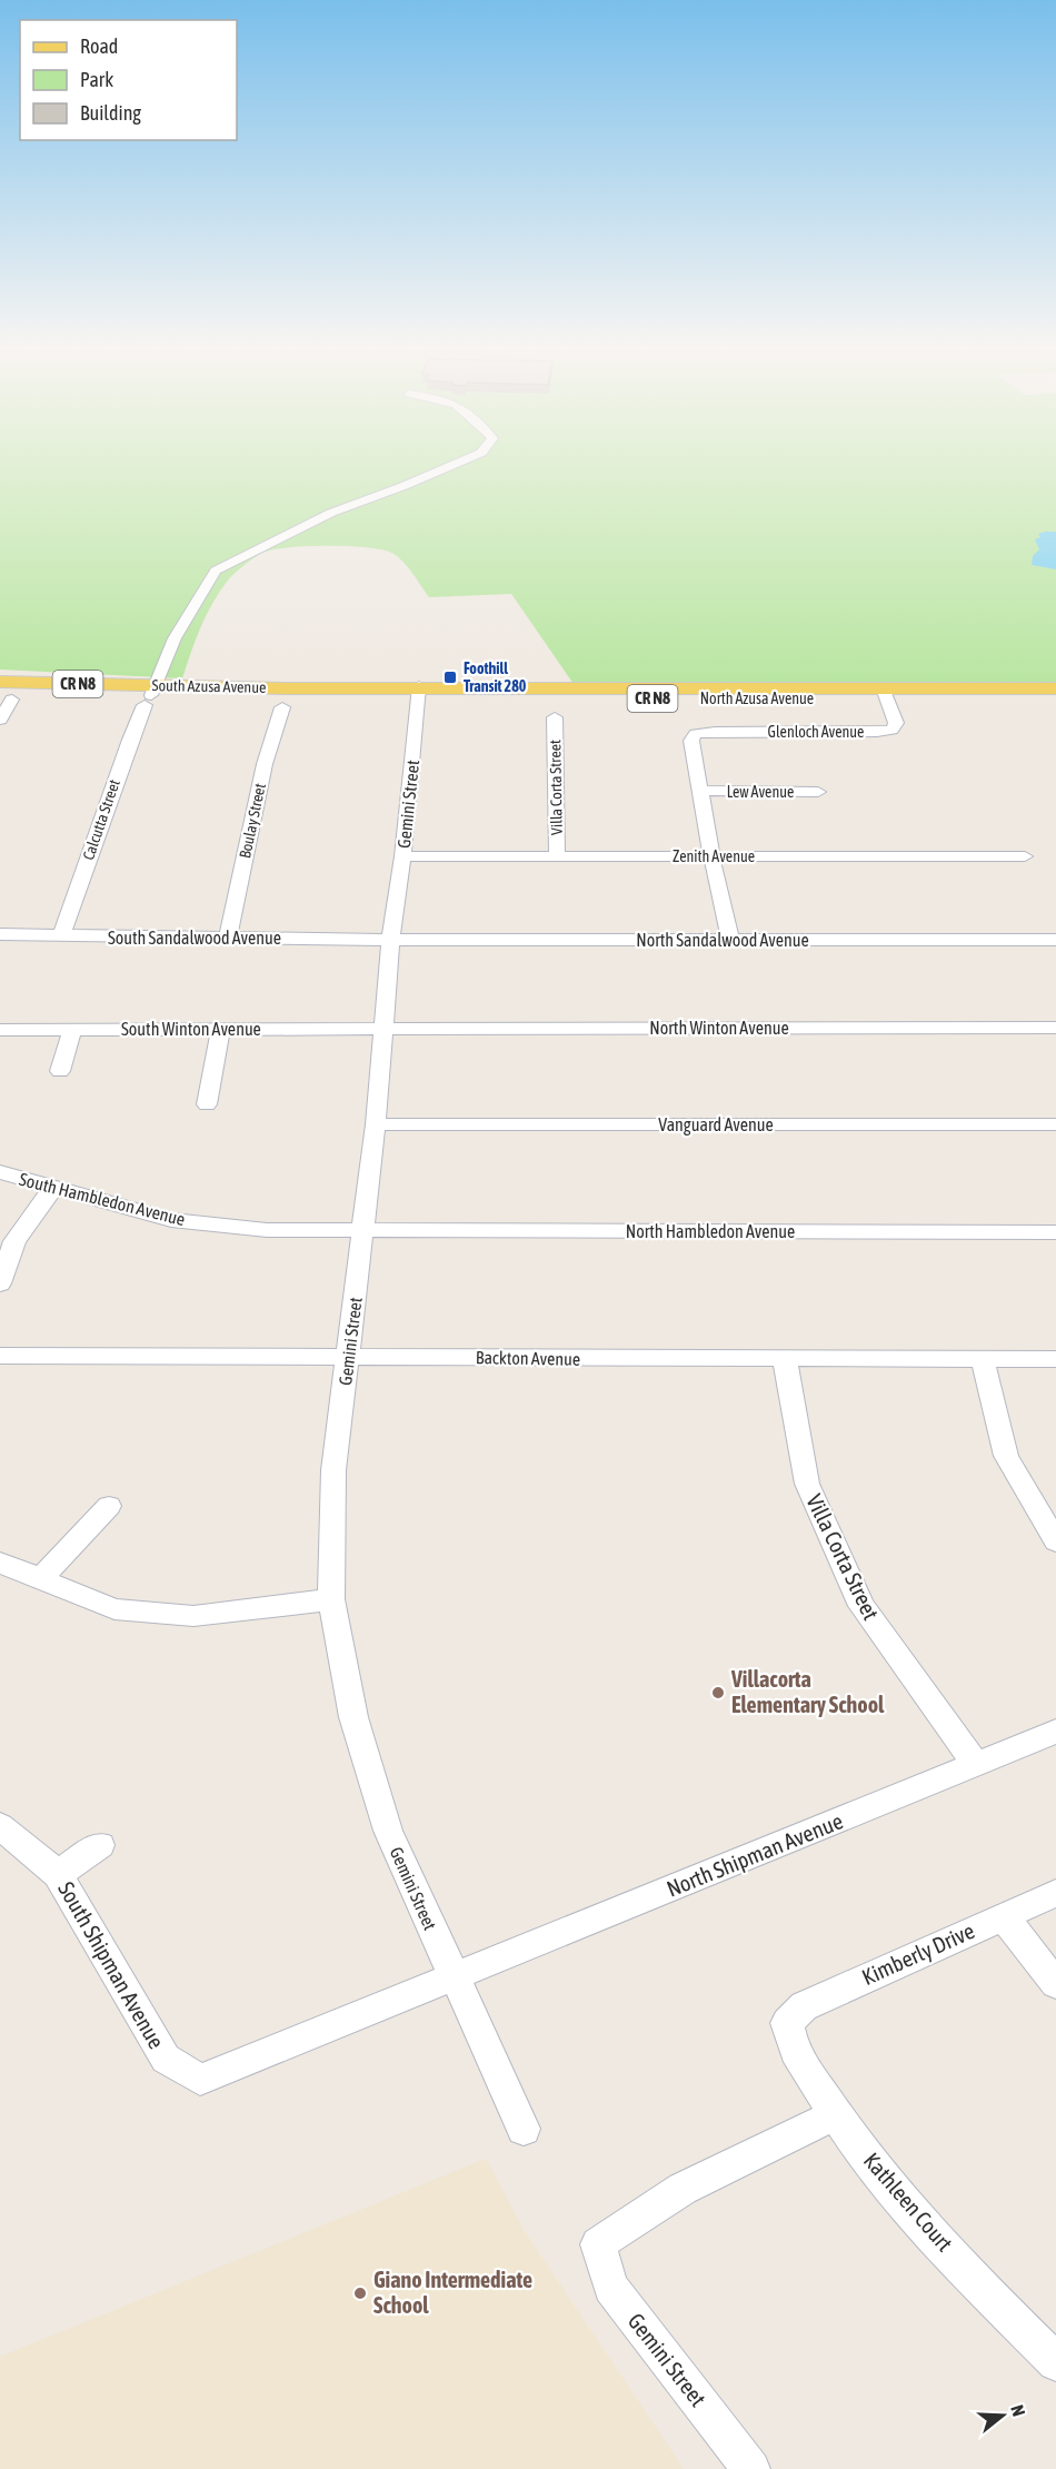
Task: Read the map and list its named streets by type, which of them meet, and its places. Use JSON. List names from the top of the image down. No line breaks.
{"streets":{"main road":["CR N8","South Azusa Avenue","North Azusa Avenue"],"street":["Glenloch Avenue","Villa Corta Street","Lew Avenue","Gemini Street","Calcutta Street","Boulay Street","Zenith Avenue","South Sandalwood Avenue","North Sandalwood Avenue","North Winton Avenue","South Winton Avenue","Vanguard Avenue","South Hambledon Avenue","North Hambledon Avenue","Backton Avenue","North Shipman Avenue","Kimberly Drive","South Shipman Avenue","Kathleen Court"]},"crossings":[["South Azusa Avenue","North Azusa Avenue"],["South Azusa Avenue","Gemini Street"],["South Azusa Avenue","Calcutta Street"],["North Azusa Avenue","Glenloch Avenue"],["North Azusa Avenue","Gemini Street"],["Glenloch Avenue","Lew Avenue"],["Villa Corta Street","Zenith Avenue"],["Villa Corta Street","Backton Avenue"],["Villa Corta Street","North Shipman Avenue"],["Gemini Street","Zenith Avenue"],["Gemini Street","South Sandalwood Avenue"],["Gemini Street","North Sandalwood Avenue"],["Gemini Street","North Winton Avenue"],["Gemini Street","South Winton Avenue"],["Gemini Street","Vanguard Avenue"],["Gemini Street","South Hambledon Avenue"],["Gemini Street","North Hambledon Avenue"],["Gemini Street","Backton Avenue"],["Gemini Street","North Shipman Avenue"],["Gemini Street","South Shipman Avenue"],["Gemini Street","Kathleen Court"],["Calcutta Street","South Sandalwood Avenue"],["Boulay Street","South Sandalwood Avenue"],["South Sandalwood Avenue","North Sandalwood Avenue"],["North Winton Avenue","South Winton Avenue"],["South Hambledon Avenue","North Hambledon Avenue"],["North Shipman Avenue","South Shipman Avenue"],["Kimberly Drive","Kathleen Court"]],"places":{"transit":["Foothill Transit 280"],"other":["Villacorta Elementary School","Giano Intermediate School"]},"legend":["Road","Park","Building"],"north":"right"}
